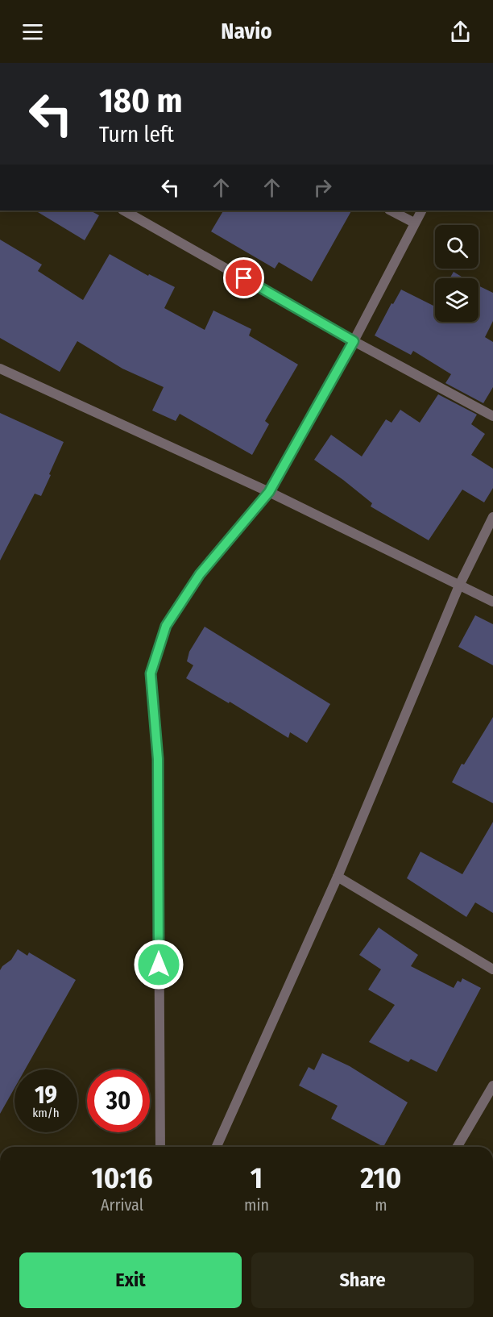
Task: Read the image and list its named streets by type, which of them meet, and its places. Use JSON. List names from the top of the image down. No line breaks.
{"page":{"header":"Navio","turn":["180 m","Turn left"],"speed":"19 km/h","limit":"30","eta":["10:16","Arrival","1","min","210","m"],"buttons":["Exit","Share"]}}
